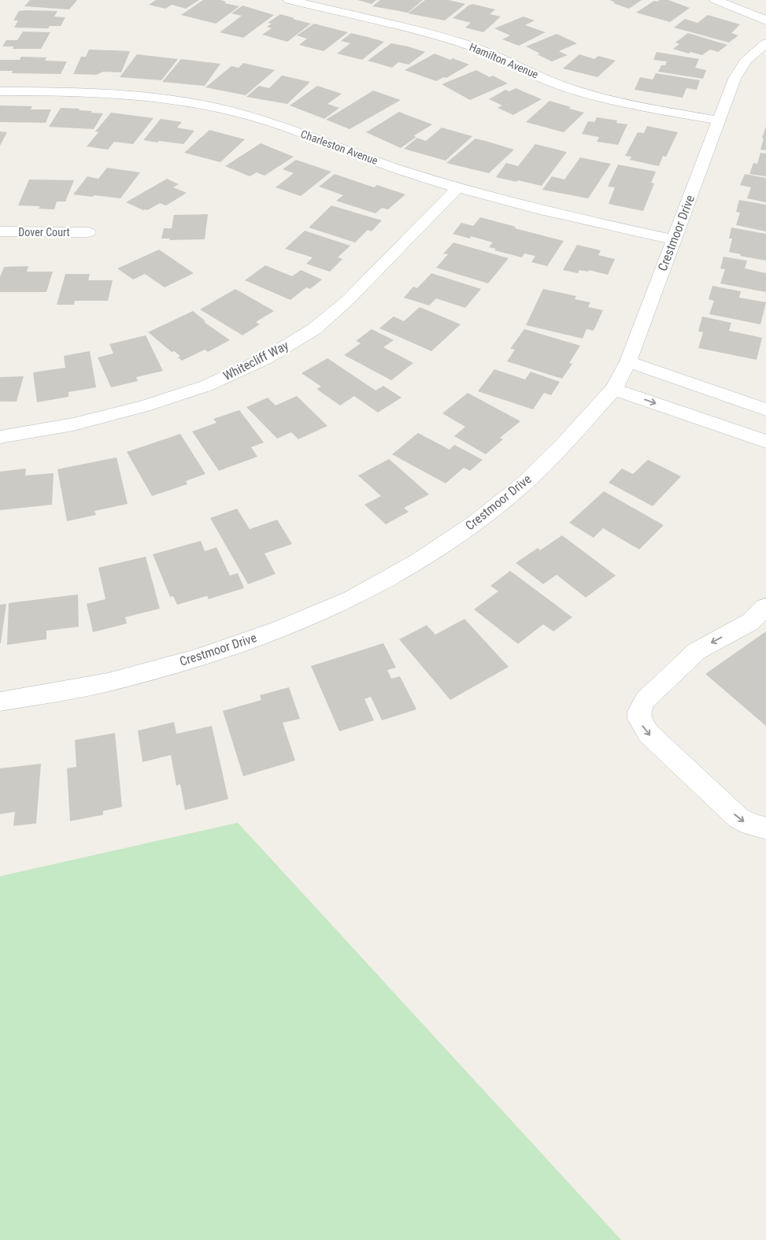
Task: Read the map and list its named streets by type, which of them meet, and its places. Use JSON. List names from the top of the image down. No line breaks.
{"streets":{"street":["Hamilton Avenue","Charleston Avenue","Dover Court","Crestmoor Drive","Whitecliff Way"]},"crossings":[["Hamilton Avenue","Crestmoor Drive"],["Charleston Avenue","Crestmoor Drive"],["Charleston Avenue","Whitecliff Way"]]}
